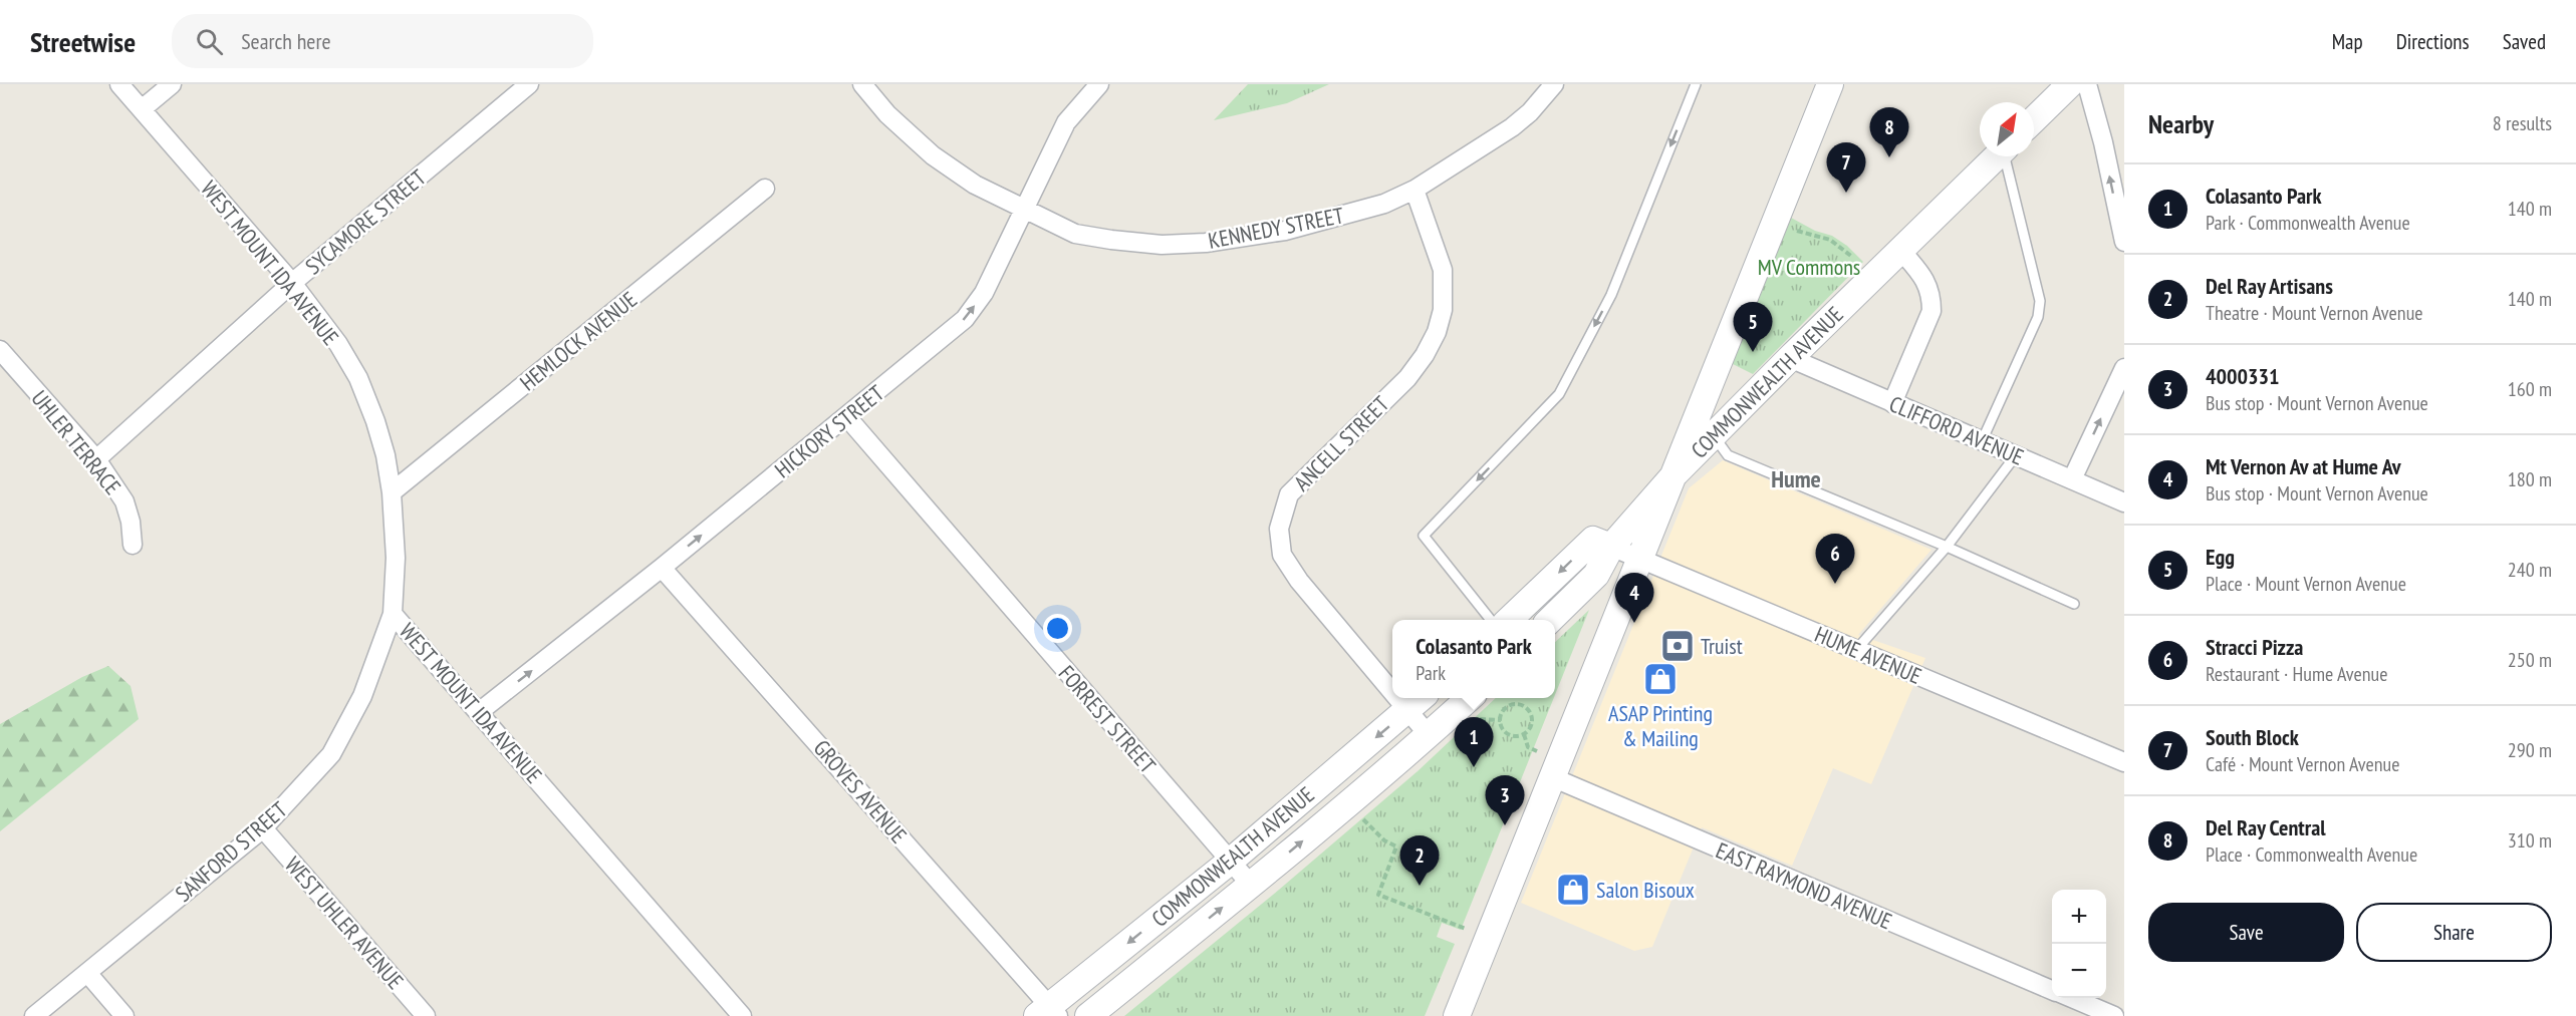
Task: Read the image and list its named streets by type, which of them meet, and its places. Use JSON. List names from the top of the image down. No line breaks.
{"streets":{"street":["SYCAMORE STREET","KENNEDY STREET","WEST MOUNT IDA AVENUE","HEMLOCK AVENUE","COMMONWEALTH AVENUE","CLIFFORD AVENUE","HICKORY STREET","UHLER TERRACE","ANCELL STREET","HUME AVENUE","FORREST STREET","GROVES AVENUE","SANFORD STREET","EAST RAYMOND AVENUE","WEST UHLER AVENUE"]},"crossings":[["SYCAMORE STREET","WEST MOUNT IDA AVENUE"],["SYCAMORE STREET","UHLER TERRACE"],["KENNEDY STREET","HICKORY STREET"],["KENNEDY STREET","ANCELL STREET"],["WEST MOUNT IDA AVENUE","HEMLOCK AVENUE"],["WEST MOUNT IDA AVENUE","HICKORY STREET"],["WEST MOUNT IDA AVENUE","SANFORD STREET"],["COMMONWEALTH AVENUE","CLIFFORD AVENUE"],["COMMONWEALTH AVENUE","ANCELL STREET"],["COMMONWEALTH AVENUE","HUME AVENUE"],["COMMONWEALTH AVENUE","FORREST STREET"],["COMMONWEALTH AVENUE","GROVES AVENUE"],["HICKORY STREET","FORREST STREET"],["HICKORY STREET","GROVES AVENUE"],["SANFORD STREET","WEST UHLER AVENUE"]],"one_way":["HICKORY STREET"],"districts":["Hume"],"parks":["MV Commons"],"places":{"bank":["Truist"],"shop":["ASAP Printing & Mailing","Salon Bisoux"]},"north":"top right","page":{"header":"Streetwise","search":"Search here","nav":["Map","Directions","Saved"],"heading":["Nearby","8 results"],"pins":["8","7","5","6","4","1","3","2"],"list":[{"mark":"1","name":"Colasanto Park","note":"Park · Commonwealth Avenue","value":"140 m"},{"mark":"2","name":"Del Ray Artisans","note":"Theatre · Mount Vernon Avenue","value":"140 m"},{"mark":"3","name":"4000331","note":"Bus stop · Mount Vernon Avenue","value":"160 m"},{"mark":"4","name":"Mt Vernon Av at Hume Av","note":"Bus stop · Mount Vernon Avenue","value":"180 m"},{"mark":"5","name":"Egg","note":"Place · Mount Vernon Avenue","value":"240 m"},{"mark":"6","name":"Stracci Pizza","note":"Restaurant · Hume Avenue","value":"250 m"},{"mark":"7","name":"South Block","note":"Café · Mount Vernon Avenue","value":"290 m"},{"mark":"8","name":"Del Ray Central","note":"Place · Commonwealth Avenue","value":"310 m"}],"popup":["Colasanto Park","Park"],"buttons":["Save","Share"],"map_buttons":["+","−"]}}
